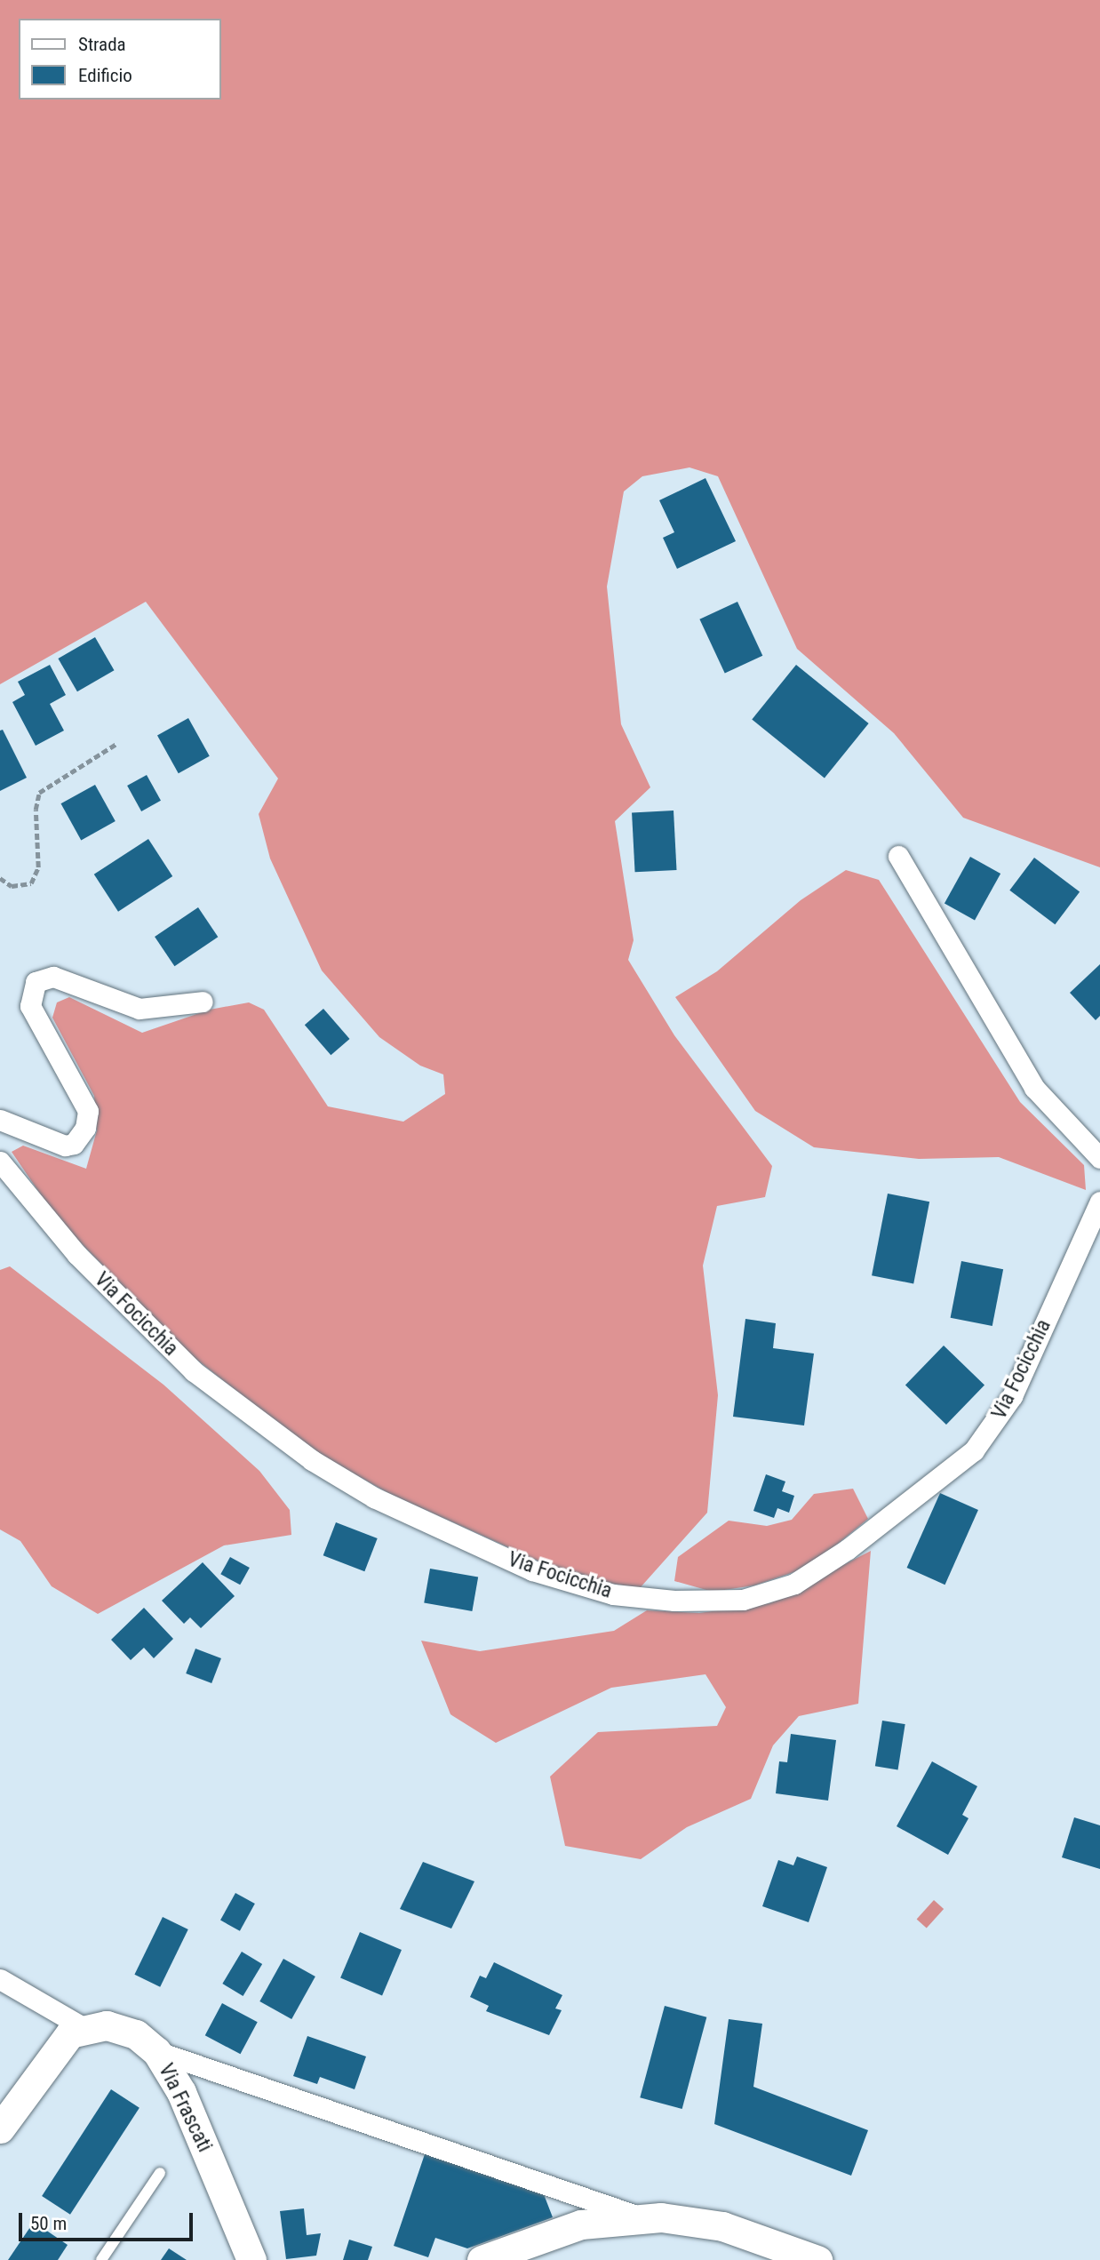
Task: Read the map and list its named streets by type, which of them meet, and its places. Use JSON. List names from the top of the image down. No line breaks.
{"streets":{"main road":["Via Frascati"],"street":["Via Focicchia"]},"legend":["Strada","Edificio"],"scale_bar":"50 m"}
